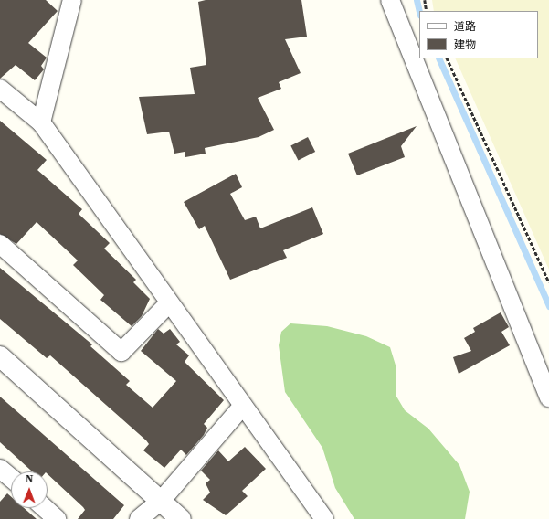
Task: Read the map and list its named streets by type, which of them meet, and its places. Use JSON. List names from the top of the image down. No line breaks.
{"legend":["道路","建物"],"north":"top"}
